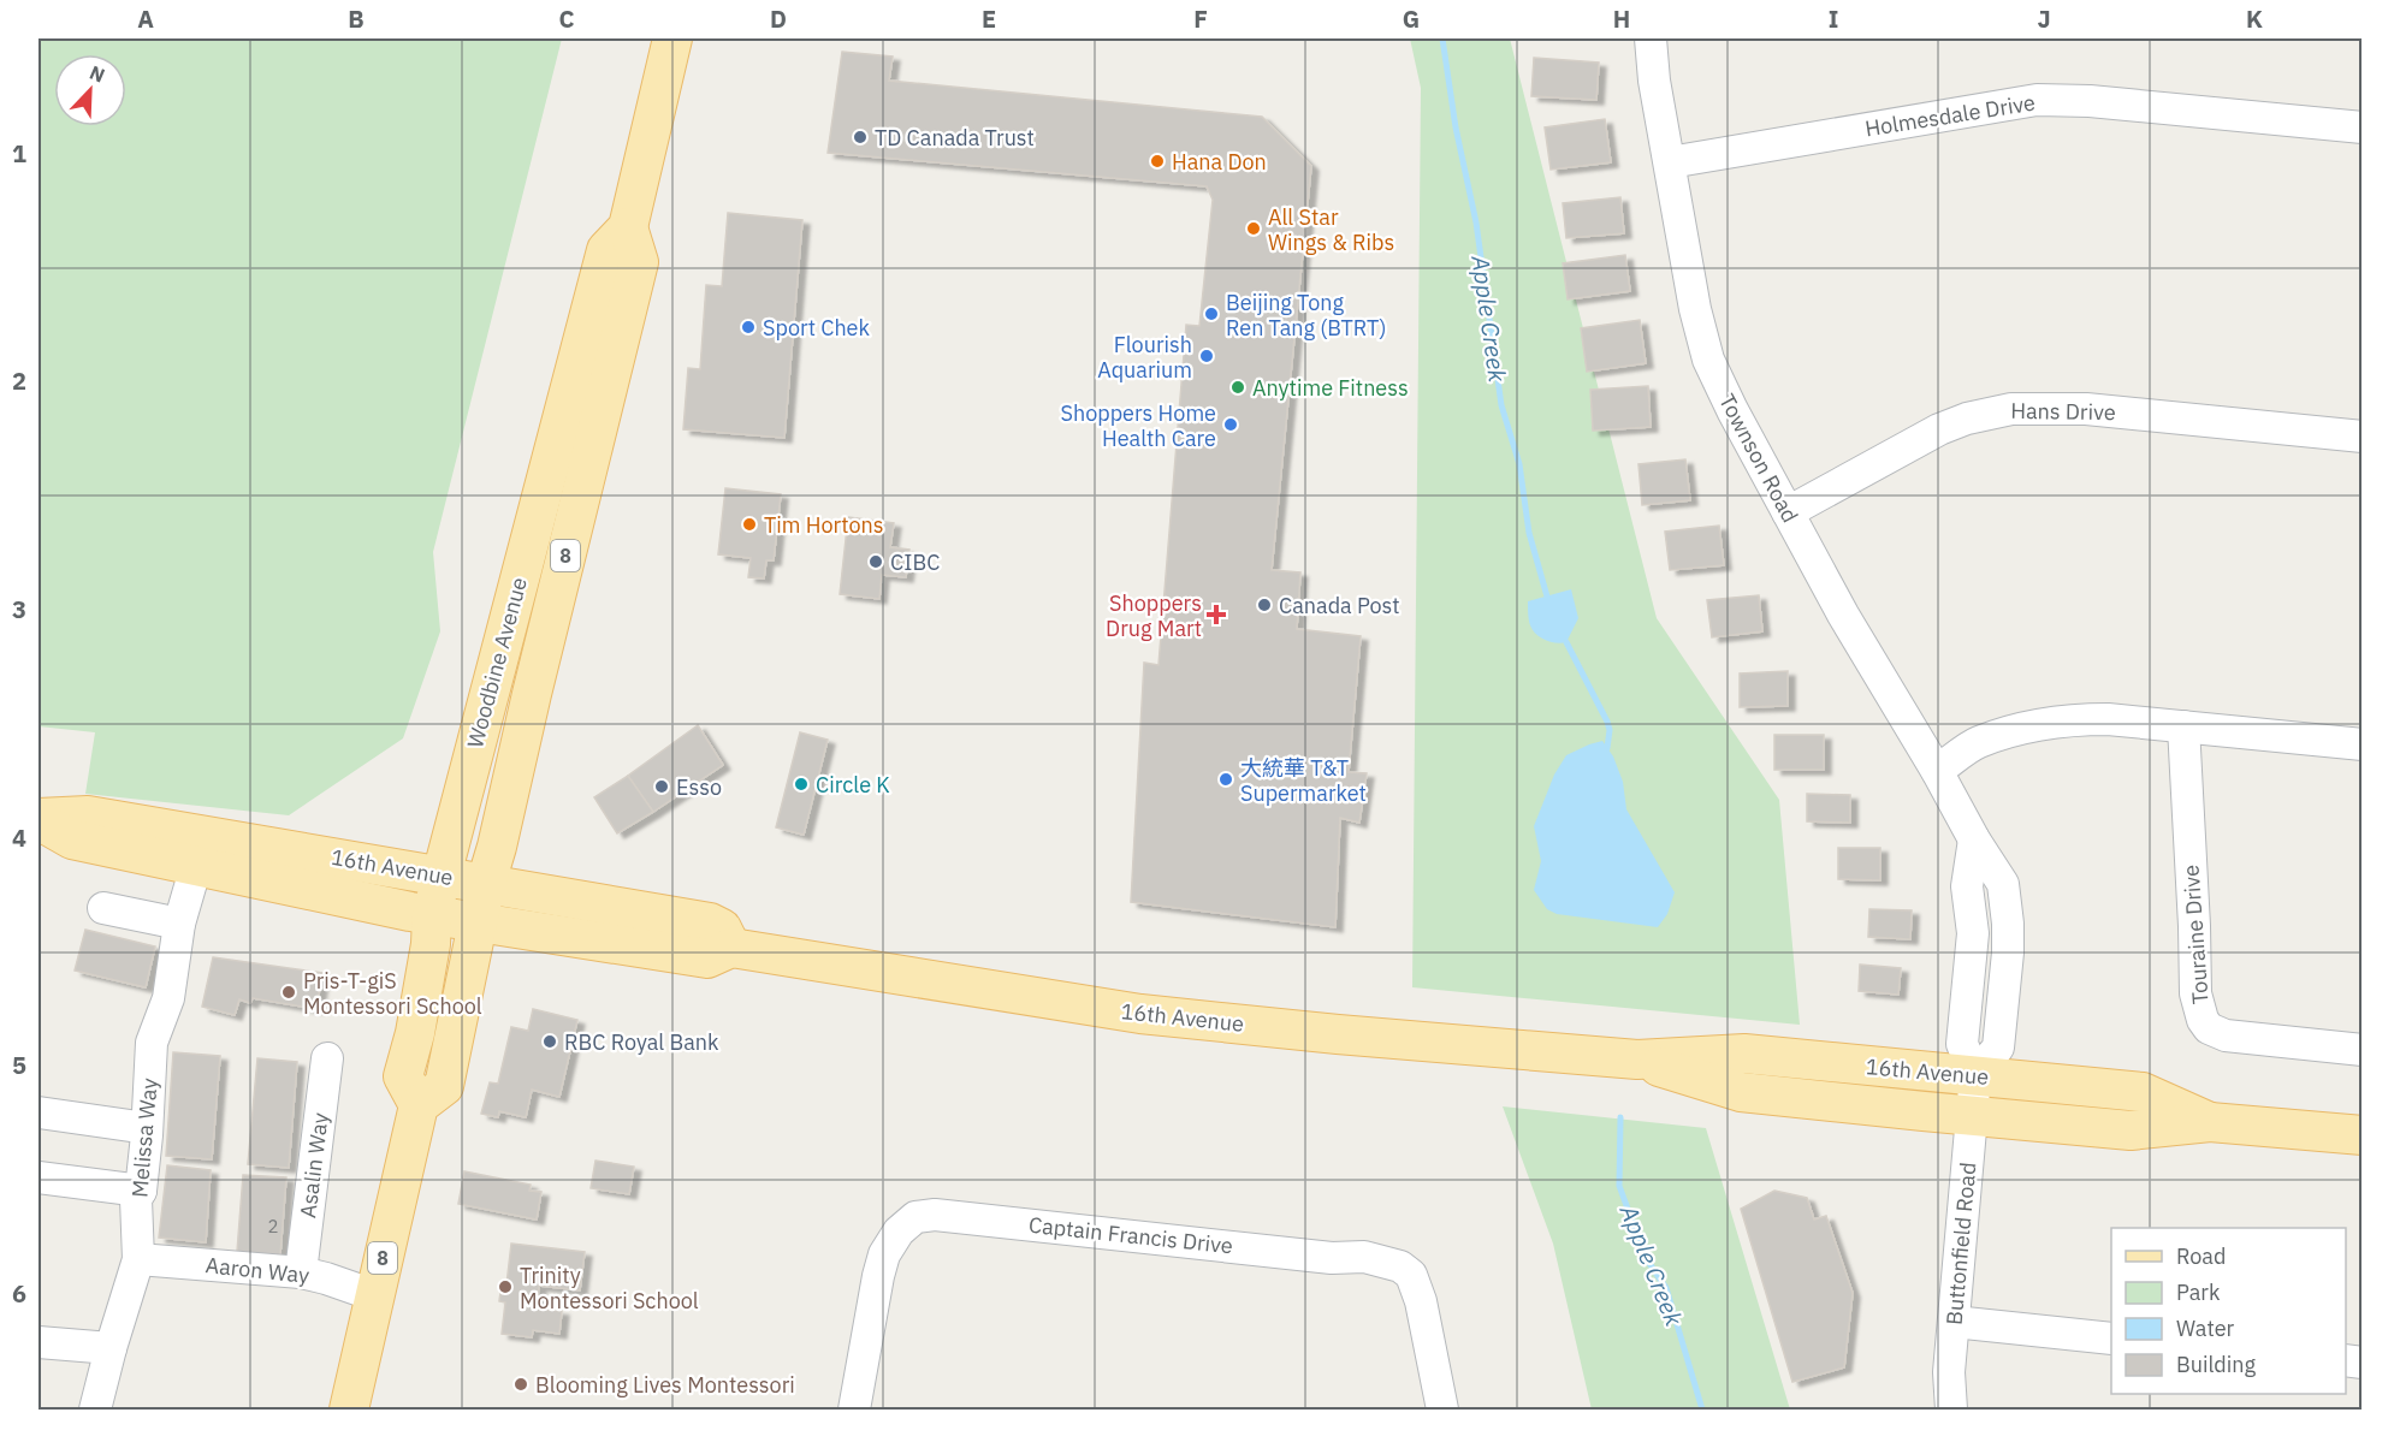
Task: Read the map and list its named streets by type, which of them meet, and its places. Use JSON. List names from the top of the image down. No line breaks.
{"streets":{"main road":["8","Woodbine Avenue","16th Avenue"],"street":["Holmesdale Drive","Hans Drive","Townson Road","Touraine Drive","Melissa Way","Asalin Way","Captain Francis Drive","Buttonfield Road","Aaron Way"]},"crossings":[["Holmesdale Drive","Townson Road"],["Hans Drive","Townson Road"],["Townson Road","16th Avenue"],["Townson Road","Buttonfield Road"],["8","Woodbine Avenue"],["8","Aaron Way"],["Woodbine Avenue","16th Avenue"],["16th Avenue","Melissa Way"],["16th Avenue","Buttonfield Road"],["Melissa Way","Aaron Way"],["Asalin Way","Aaron Way"]],"water":["Apple Creek"],"places":{"other":["TD Canada Trust","Hana Don","All Star Wings & Ribs","Beijing Tong Ren Tang (BTRT)","Sport Chek","Flourish Aquarium","Anytime Fitness","Shoppers Home Health Care","Tim Hortons","CIBC","Canada Post","大統華 T&T Supermarket","Circle K","Esso","Pris-T-giS Montessori School","RBC Royal Bank","Trinity Montessori School","Blooming Lives Montessori"],"health":["Shoppers Drug Mart"]},"house_numbers":["2"],"legend":["Road","Park","Water","Building"],"north":"top right","grid":{"columns":["A","B","C","D","E","F","G","H","I","J","K"],"rows":["1","2","3","4","5","6"]}}
